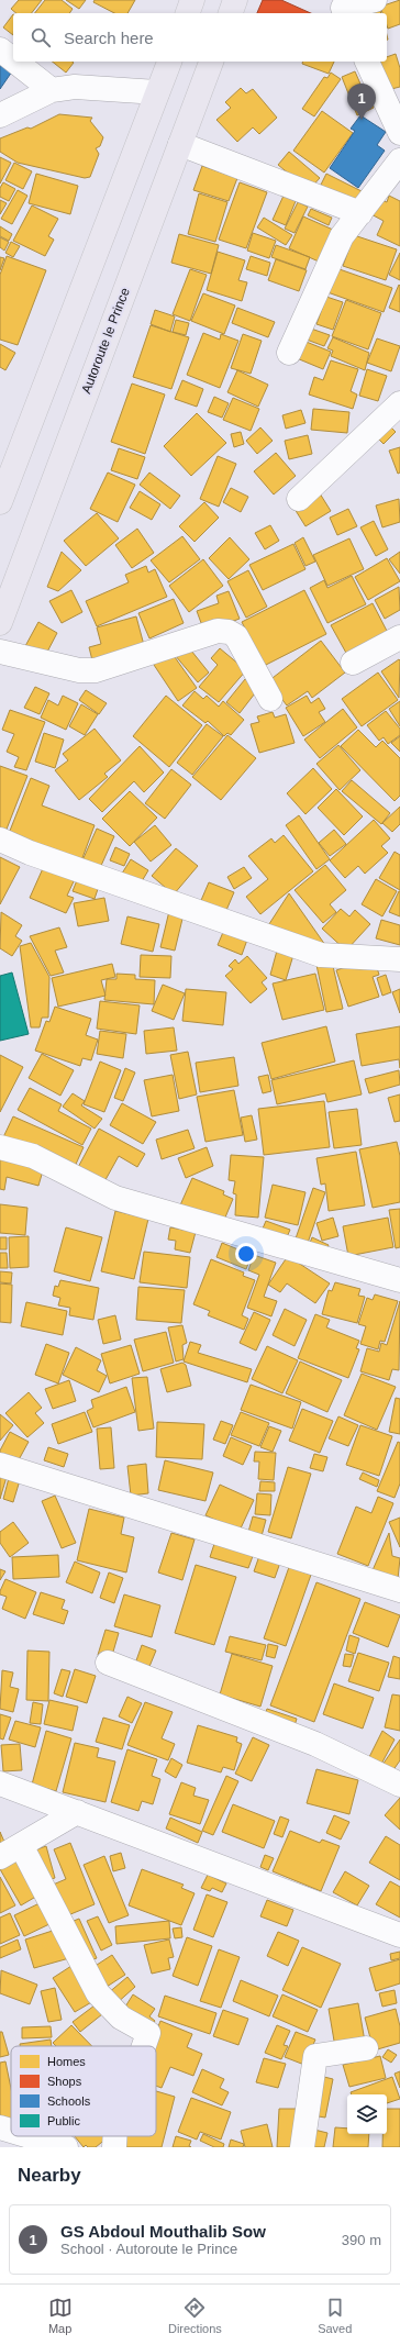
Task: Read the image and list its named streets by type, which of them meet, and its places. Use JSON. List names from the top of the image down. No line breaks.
{"streets":{"main road":["Autoroute le Prince"]},"legend":["Homes","Shops","Schools","Public"],"page":{"search":"Search here","pins":"1","heading":"Nearby","list":[{"mark":"1","name":"GS Abdoul Mouthalib Sow","note":"School · Autoroute le Prince","value":"390 m"}],"nav":["Map","Directions","Saved"]}}
